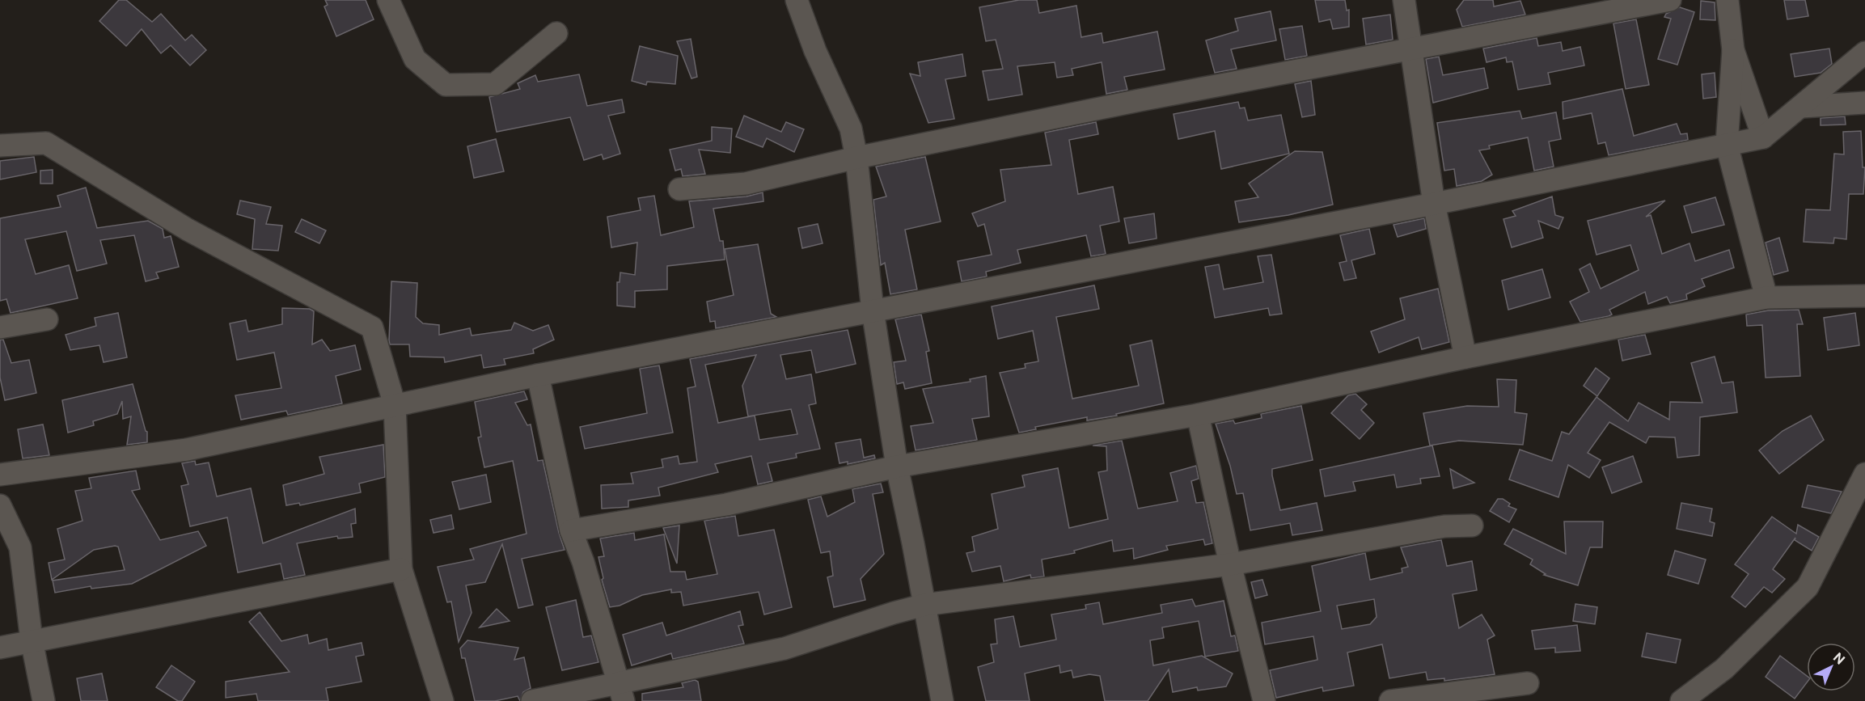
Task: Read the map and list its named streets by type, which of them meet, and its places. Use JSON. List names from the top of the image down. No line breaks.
{"north":"top right"}
